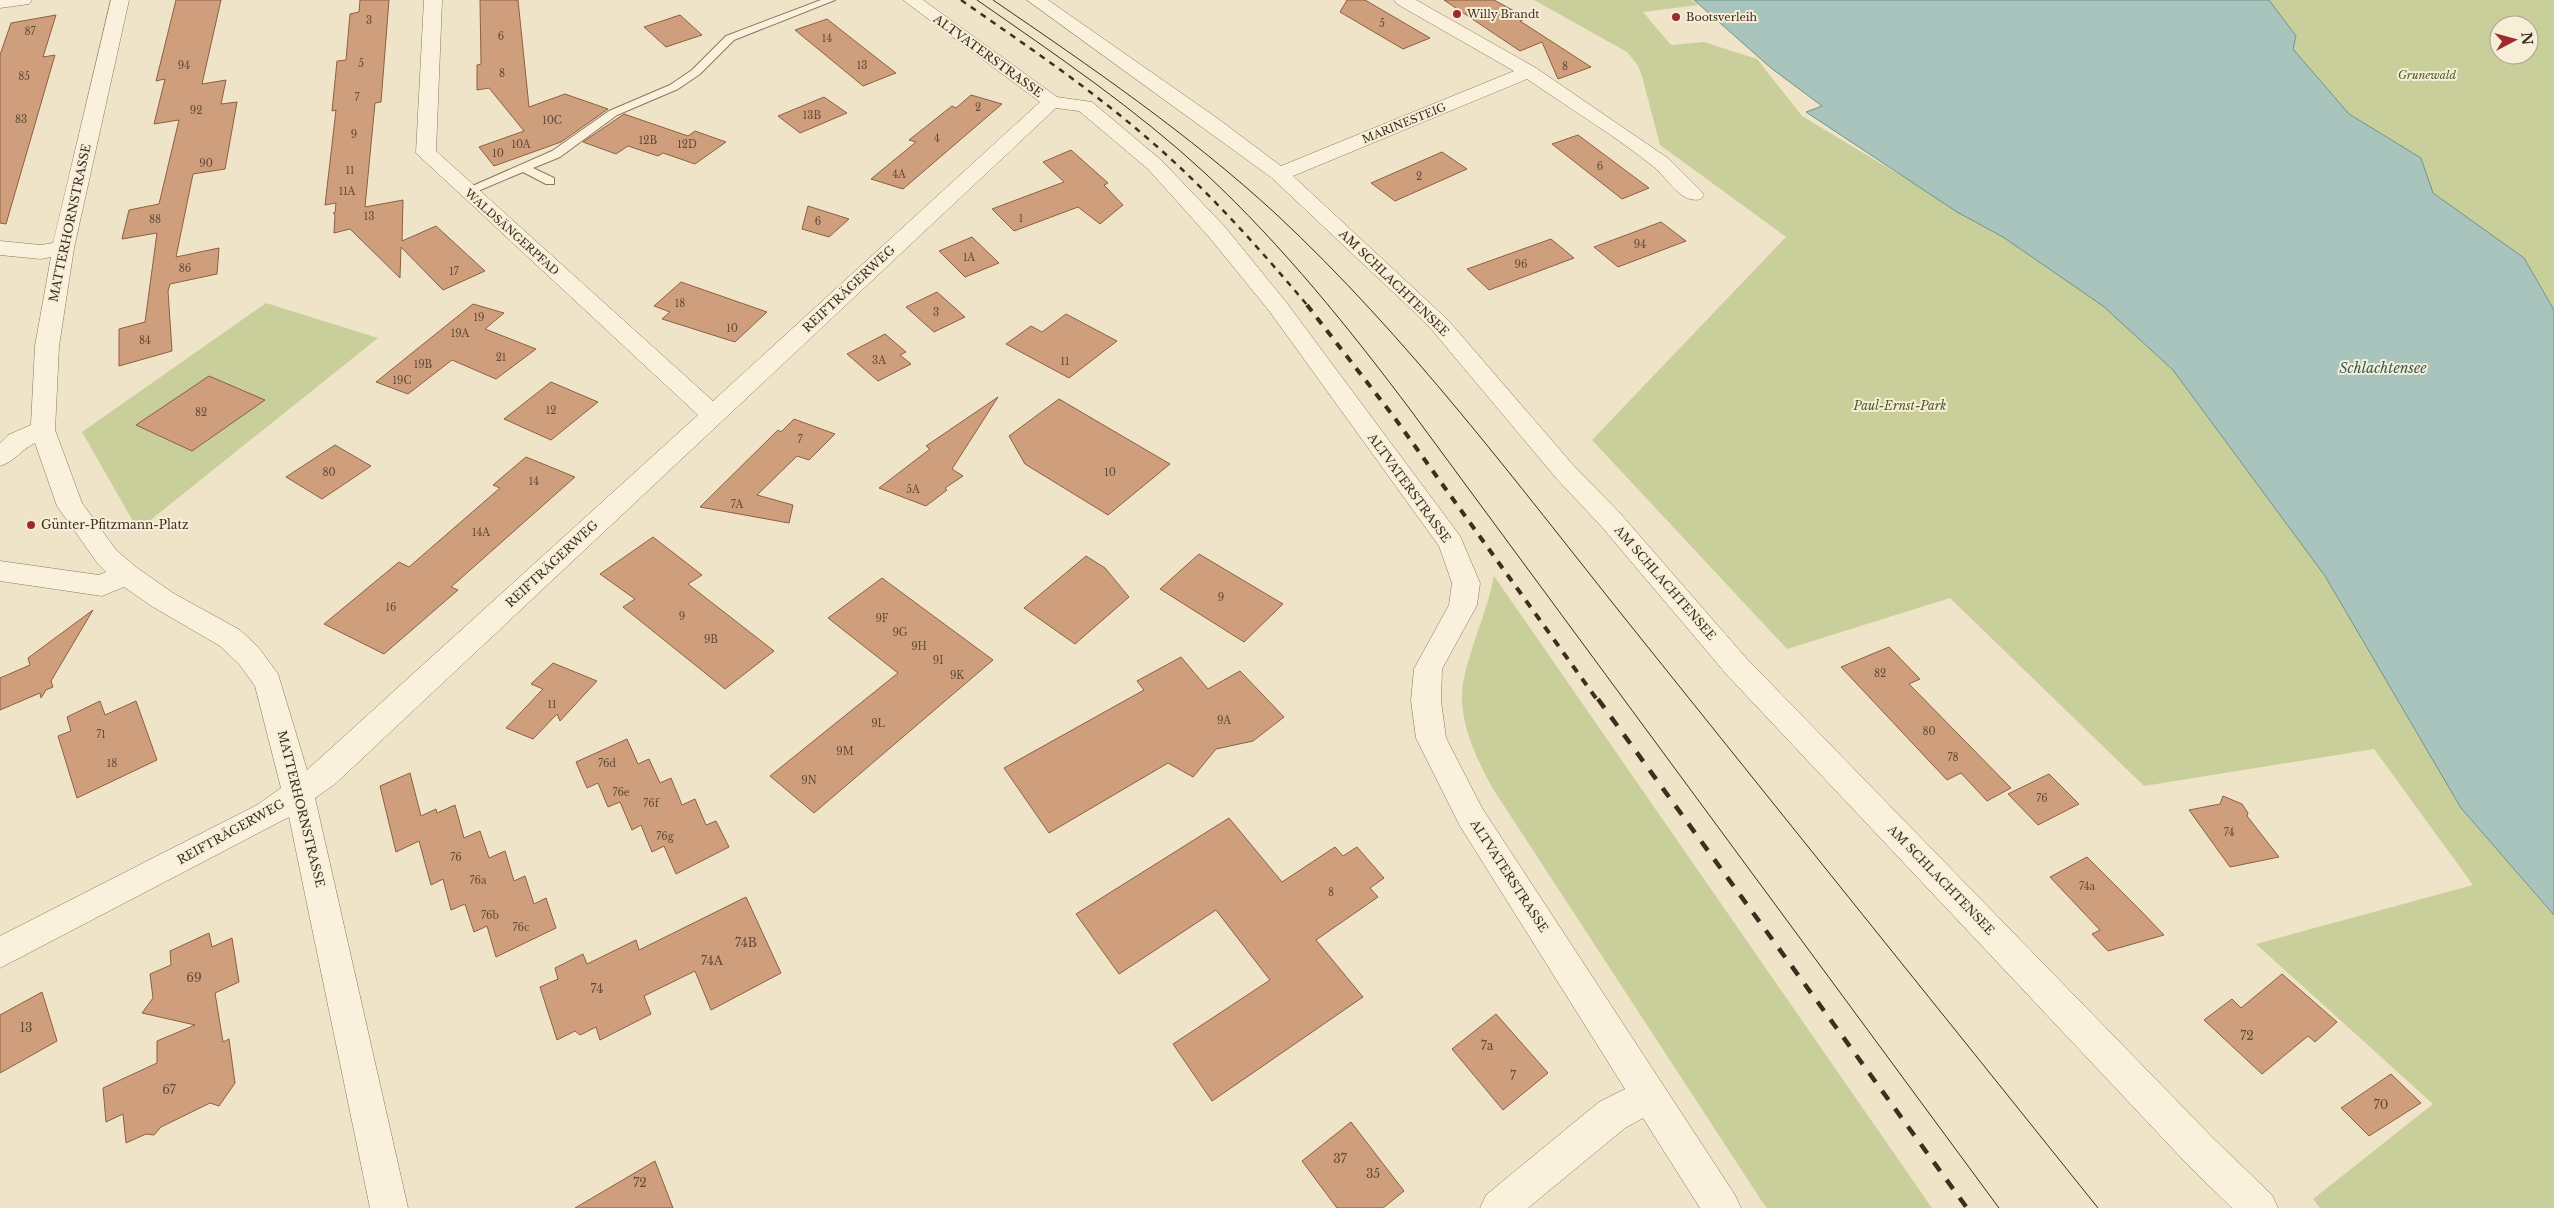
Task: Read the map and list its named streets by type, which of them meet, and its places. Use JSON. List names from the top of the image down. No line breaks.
{"streets":{"street":["ALTVATERSTRASSE","MARINESTEIG","MATTERHORNSTRASSE","WALDSÄNGERPFAD","AM SCHLACHTENSEE","REIFTRÄGERWEG"]},"crossings":[["ALTVATERSTRASSE","REIFTRÄGERWEG"],["MARINESTEIG","AM SCHLACHTENSEE"],["MATTERHORNSTRASSE","REIFTRÄGERWEG"],["WALDSÄNGERPFAD","REIFTRÄGERWEG"]],"water":["Schlachtensee"],"parks":["Grunewald","Paul-Ernst-Park"],"places":["Willy Brandt","Bootsverleih","Günter-Pfitzmann-Platz"],"house_numbers":["3","5","87","6","14","5","94","13","8","8","85","7","2","92","13B","83","10C","9","4","12B","10A","12D","10","90","6","11","4A","2","11A","13","1","88","6","94","1A","96","86","17","18","3","19","10","19A","84","21","3A","11","19B","19C","12","82","7","80","10","14","5A","7A","14A","9","16","9","9F","9G","9B","9H","9I","82","9K","11","9A","9L","80","71","9M","78","18","76d","9N","76e","76","76f","74","76g","76","76a","74a","8","76b","76c","74B","74A","69","74","13","72","7a","7","67","70","37","35","72"],"north":"right"}
